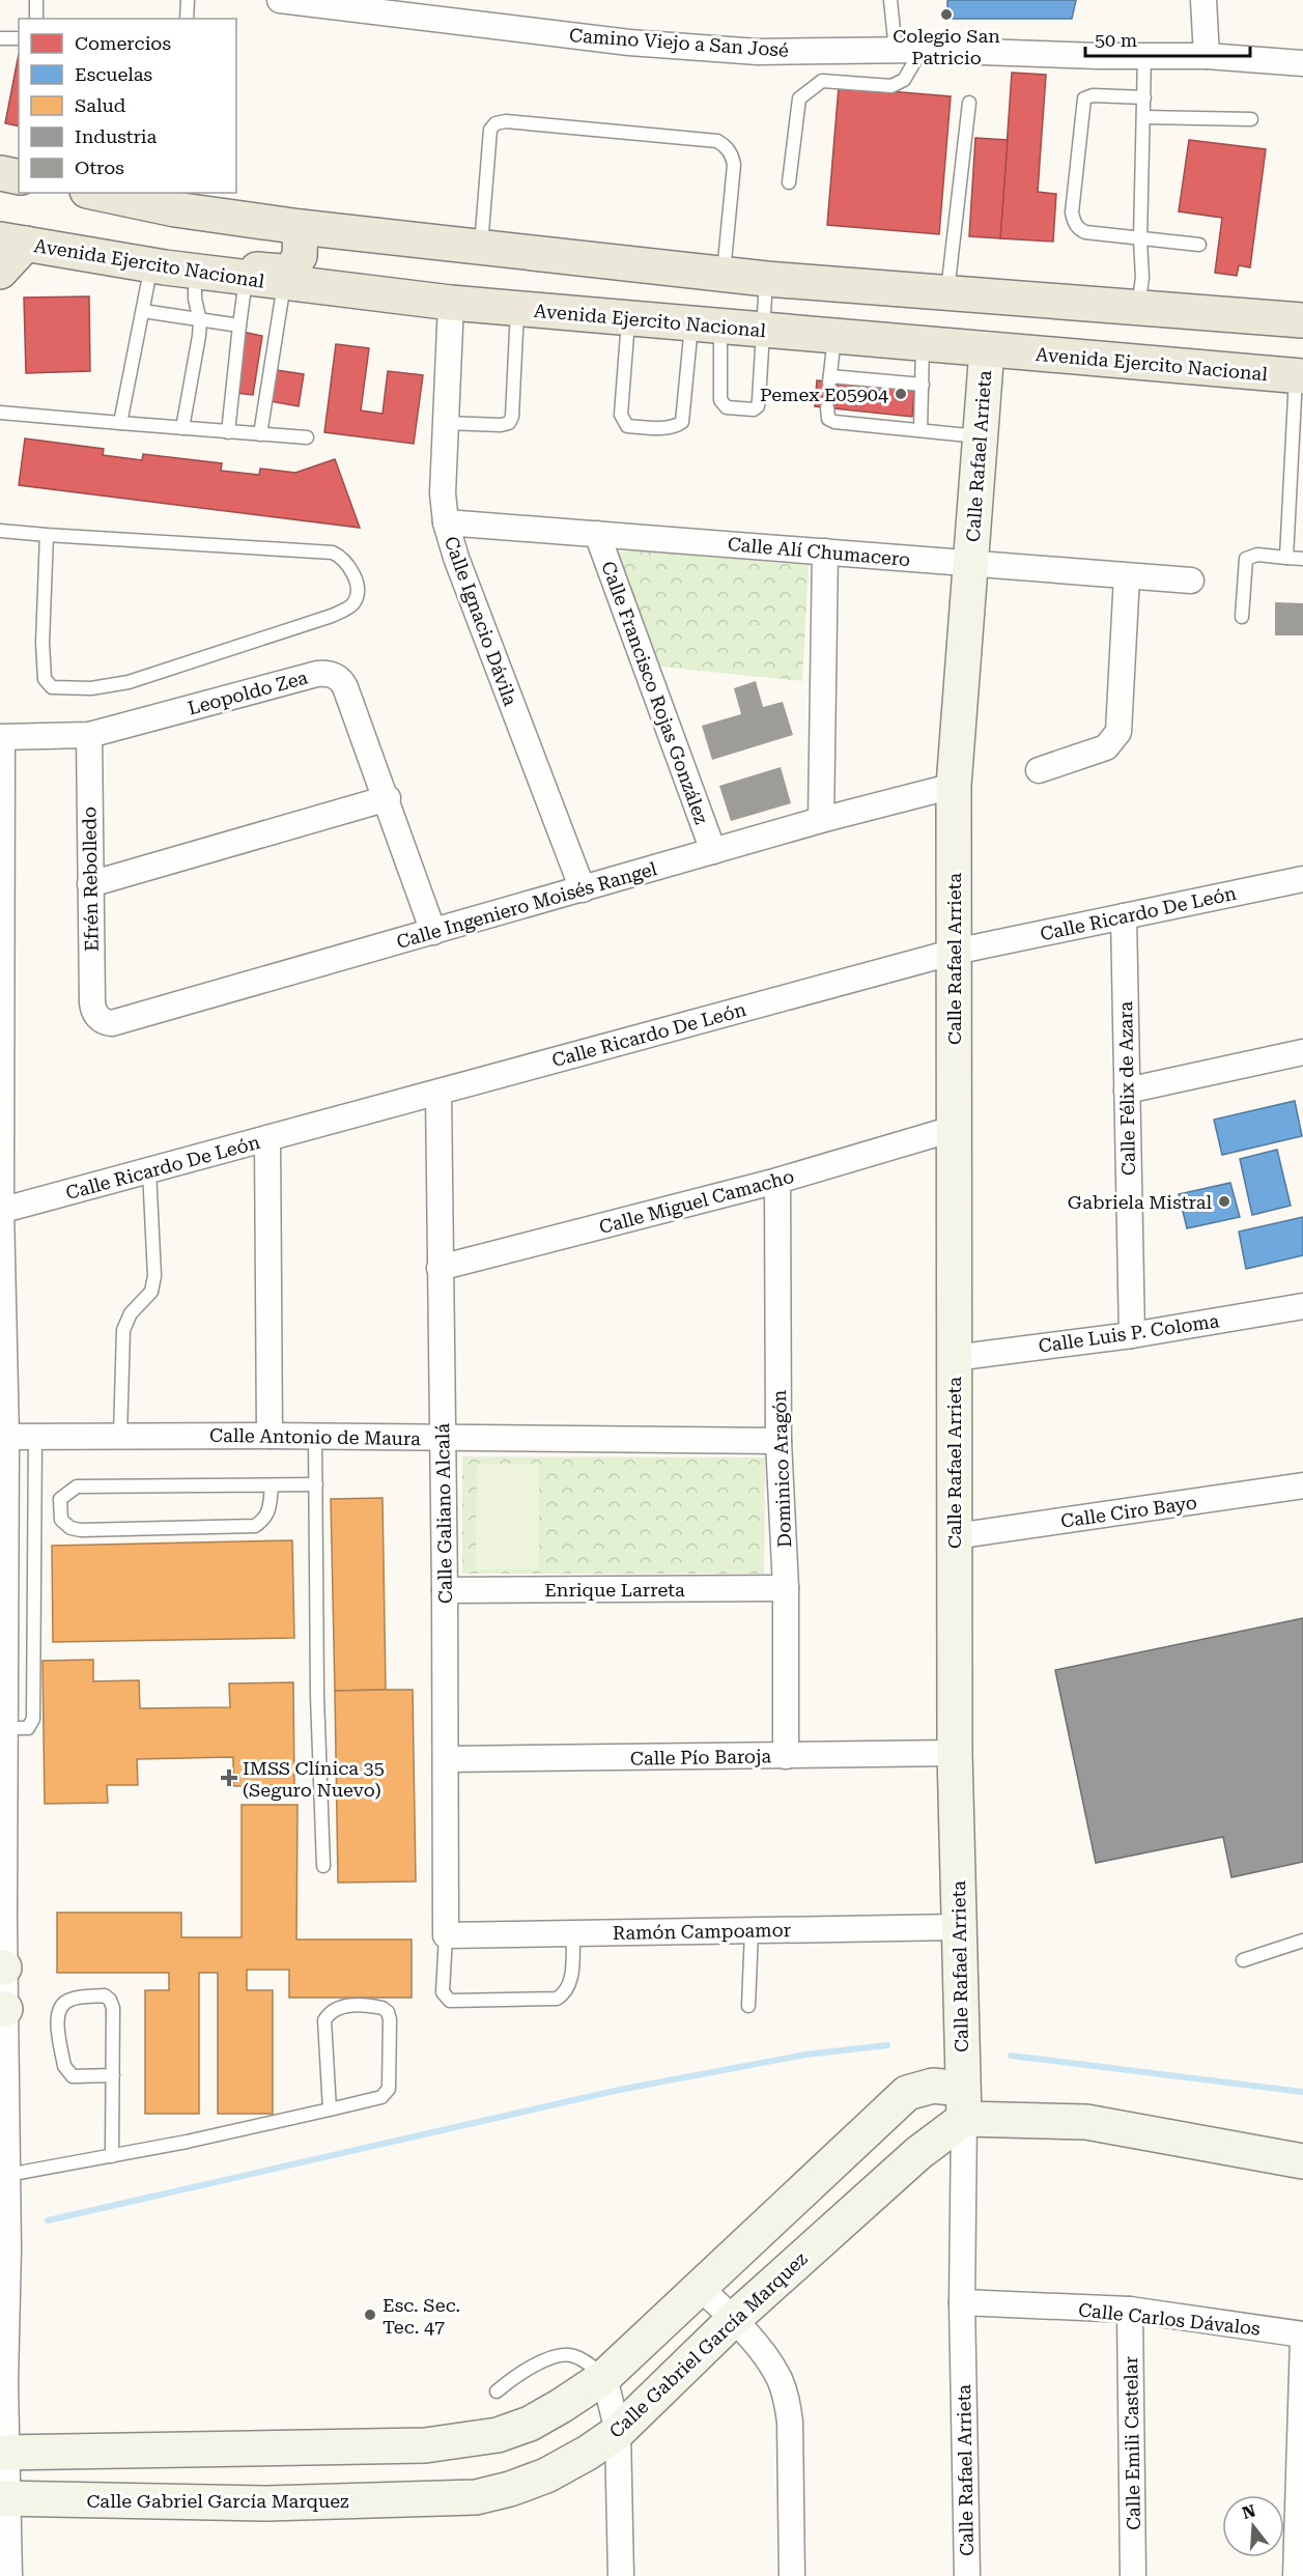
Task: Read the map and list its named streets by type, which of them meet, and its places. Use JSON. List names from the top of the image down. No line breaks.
{"streets":{"main road":["Avenida Ejercito Nacional"],"street":["Camino Viejo a San José","Calle Rafael Arrieta","Calle Alí Chumacero","Calle Ignacio Dávila","Leopoldo Zea","Calle Francisco Rojas González","Efrén Rebolledo","Calle Ingeniero Moisés Rangel","Calle Ricardo De León","Calle Félix de Azara","Calle Miguel Camacho","Calle Luis P. Coloma","Calle Antonio de Maura","Dominico Aragón","Calle Ciro Bayo","Calle Galiano Alcalá","Enrique Larreta","Calle Pío Baroja","Ramón Campoamor","Calle Carlos Dávalos","Calle Gabriel García Marquez","Calle Emili Castelar"]},"crossings":[["Avenida Ejercito Nacional","Calle Rafael Arrieta"],["Avenida Ejercito Nacional","Calle Ignacio Dávila"],["Calle Rafael Arrieta","Calle Alí Chumacero"],["Calle Rafael Arrieta","Calle Ingeniero Moisés Rangel"],["Calle Rafael Arrieta","Calle Ricardo De León"],["Calle Rafael Arrieta","Calle Miguel Camacho"],["Calle Rafael Arrieta","Calle Luis P. Coloma"],["Calle Rafael Arrieta","Calle Ciro Bayo"],["Calle Rafael Arrieta","Calle Pío Baroja"],["Calle Rafael Arrieta","Ramón Campoamor"],["Calle Rafael Arrieta","Calle Carlos Dávalos"],["Calle Rafael Arrieta","Calle Gabriel García Marquez"],["Calle Alí Chumacero","Calle Ignacio Dávila"],["Calle Alí Chumacero","Calle Francisco Rojas González"],["Calle Ignacio Dávila","Calle Ingeniero Moisés Rangel"],["Leopoldo Zea","Efrén Rebolledo"],["Leopoldo Zea","Calle Ingeniero Moisés Rangel"],["Calle Francisco Rojas González","Calle Ingeniero Moisés Rangel"],["Efrén Rebolledo","Calle Ingeniero Moisés Rangel"],["Calle Ricardo De León","Calle Félix de Azara"],["Calle Ricardo De León","Calle Galiano Alcalá"],["Calle Félix de Azara","Calle Luis P. Coloma"],["Calle Miguel Camacho","Dominico Aragón"],["Calle Miguel Camacho","Calle Galiano Alcalá"],["Calle Antonio de Maura","Dominico Aragón"],["Calle Antonio de Maura","Calle Galiano Alcalá"],["Dominico Aragón","Enrique Larreta"],["Dominico Aragón","Calle Pío Baroja"],["Calle Galiano Alcalá","Enrique Larreta"],["Calle Galiano Alcalá","Calle Pío Baroja"],["Calle Galiano Alcalá","Ramón Campoamor"],["Calle Carlos Dávalos","Calle Emili Castelar"]],"places":{"other":["Colegio San Patricio","Pemex E05904","Gabriela Mistral","Esc. Sec. Tec. 47"],"health":["IMSS Clínica 35 (Seguro Nuevo)"]},"legend":["Comercios","Escuelas","Salud","Industria","Otros"],"scale_bar":"50 m","north":"top"}
